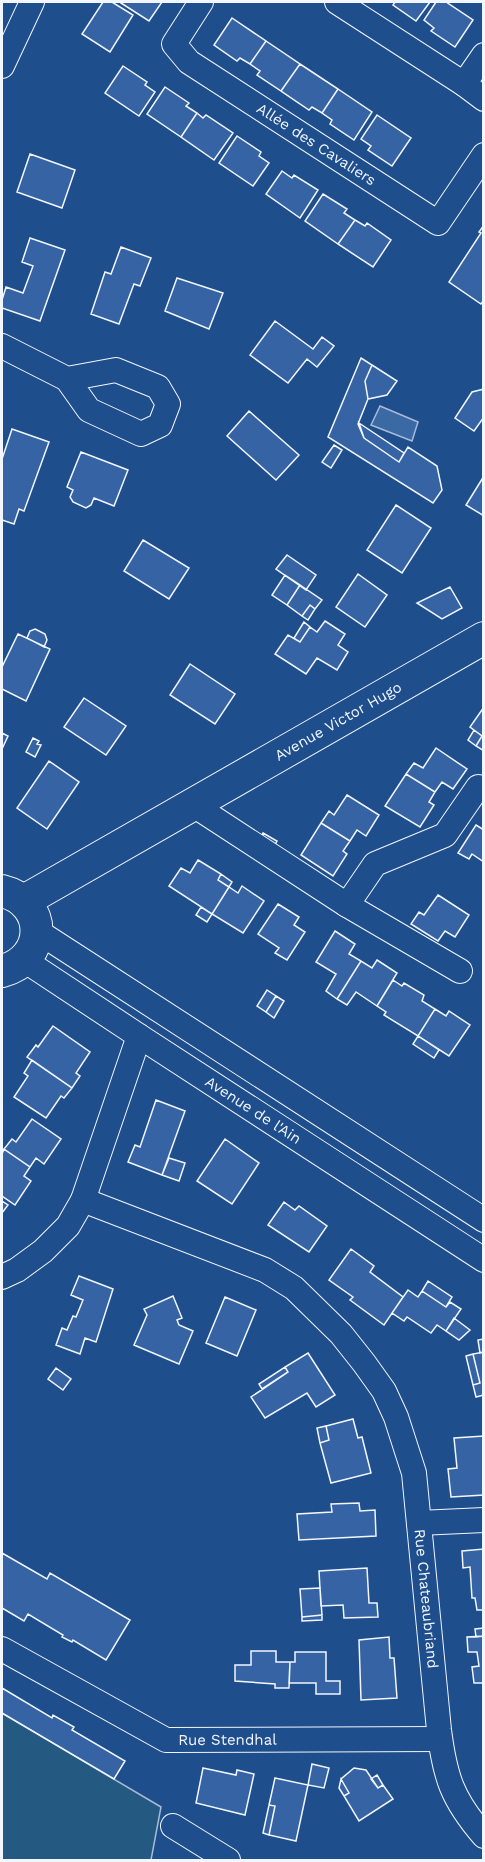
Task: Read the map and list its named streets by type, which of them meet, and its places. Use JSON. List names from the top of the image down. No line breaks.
{"streets":{"street":["Allée des Cavaliers","Avenue Victor Hugo","Avenue de l'Ain","Rue Chateaubriand","Rue Stendhal"]},"crossings":[["Rue Chateaubriand","Rue Stendhal"]]}
